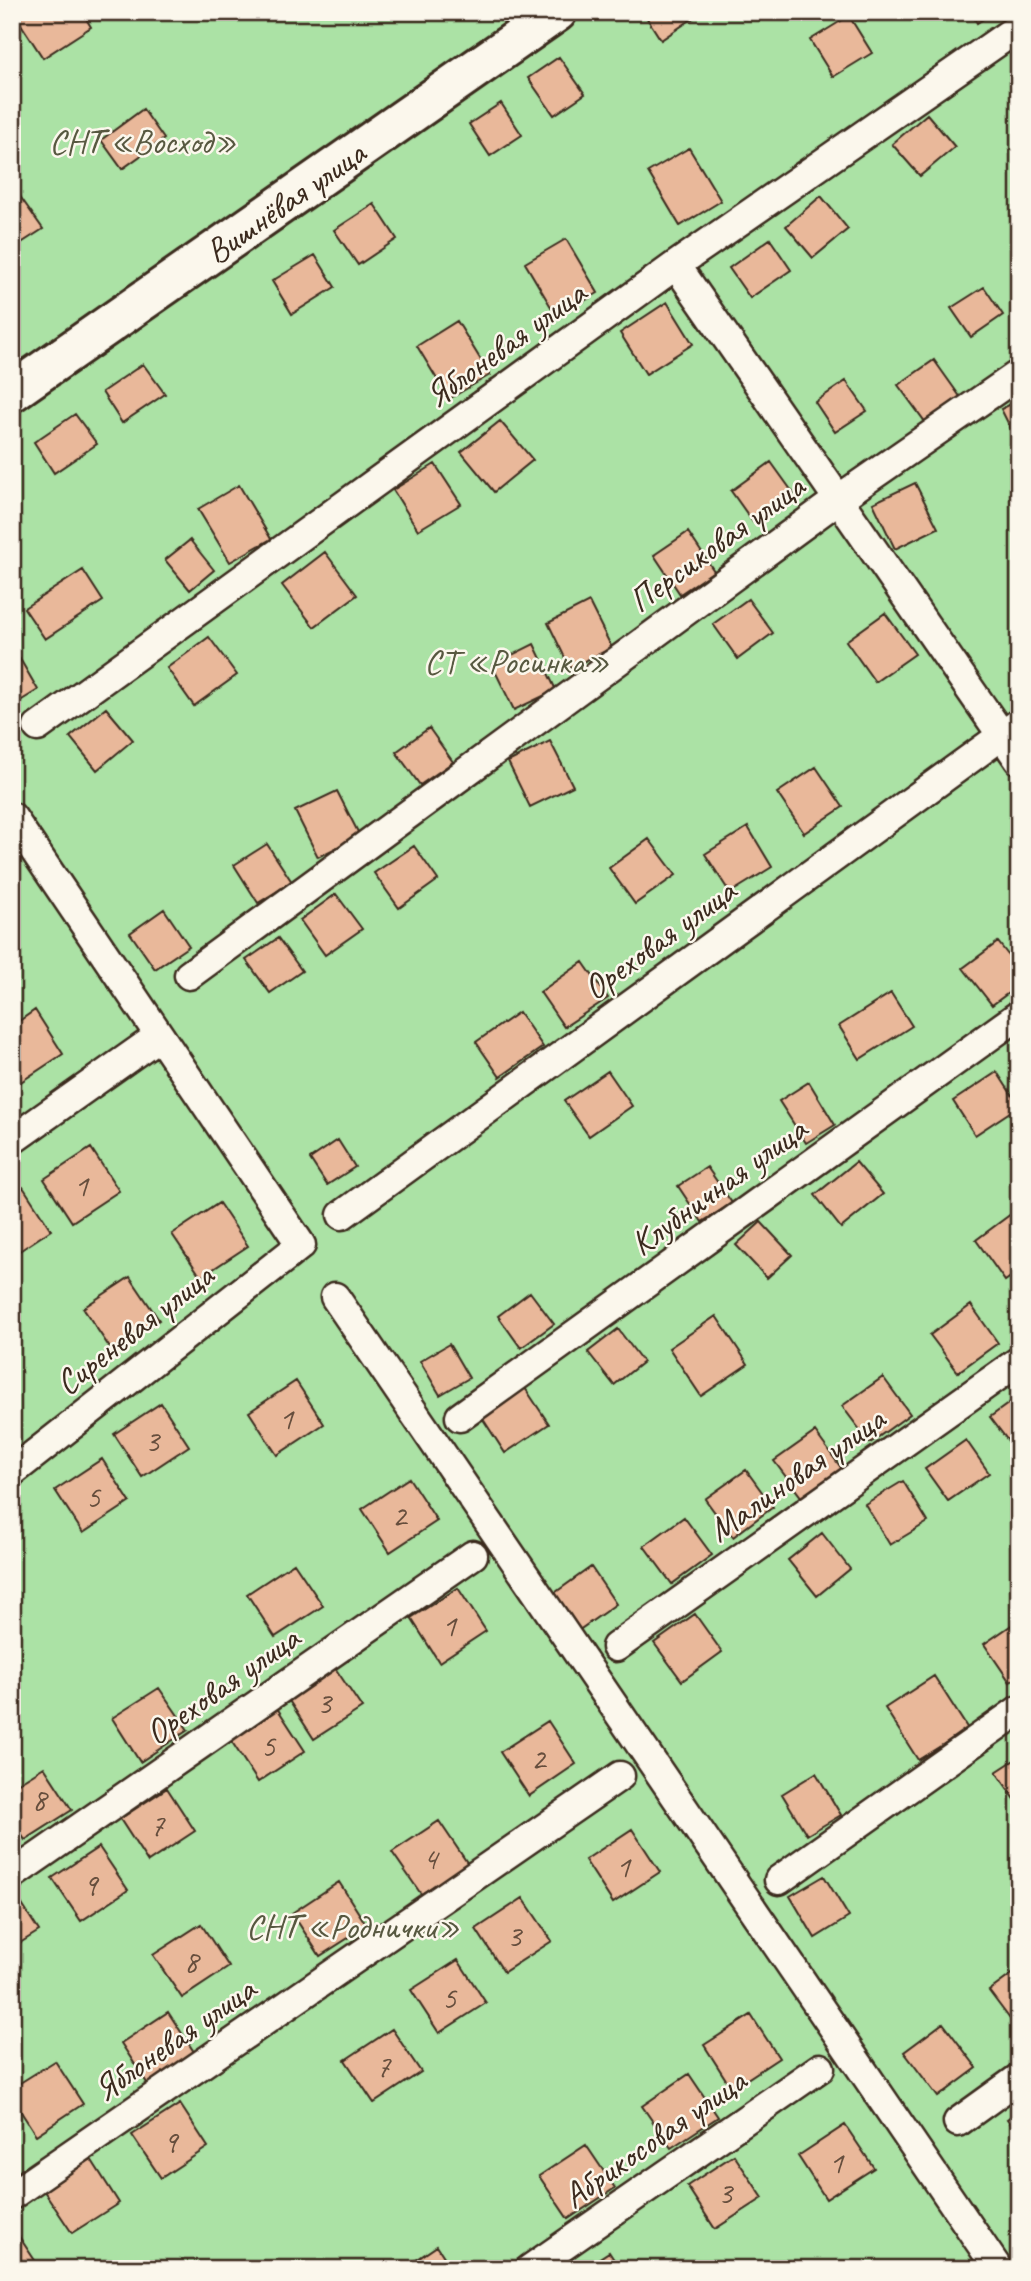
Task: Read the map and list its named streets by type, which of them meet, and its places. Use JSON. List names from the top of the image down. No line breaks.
{"streets":{"street":["Вишнёвая улица","Яблоневая улица","Персиковая улица","Ореховая улица","Клубничная улица","Сиреневая улица","Малиновая улица","Абрикосовая улица"]},"parks":["СНТ «Восход»","СТ «Росинка»","СНТ «Роднички»"],"house_numbers":["1","1","3","5","2","1","3","5","2","8","7","4","1","9","3","8","5","7","9","1","3"]}
